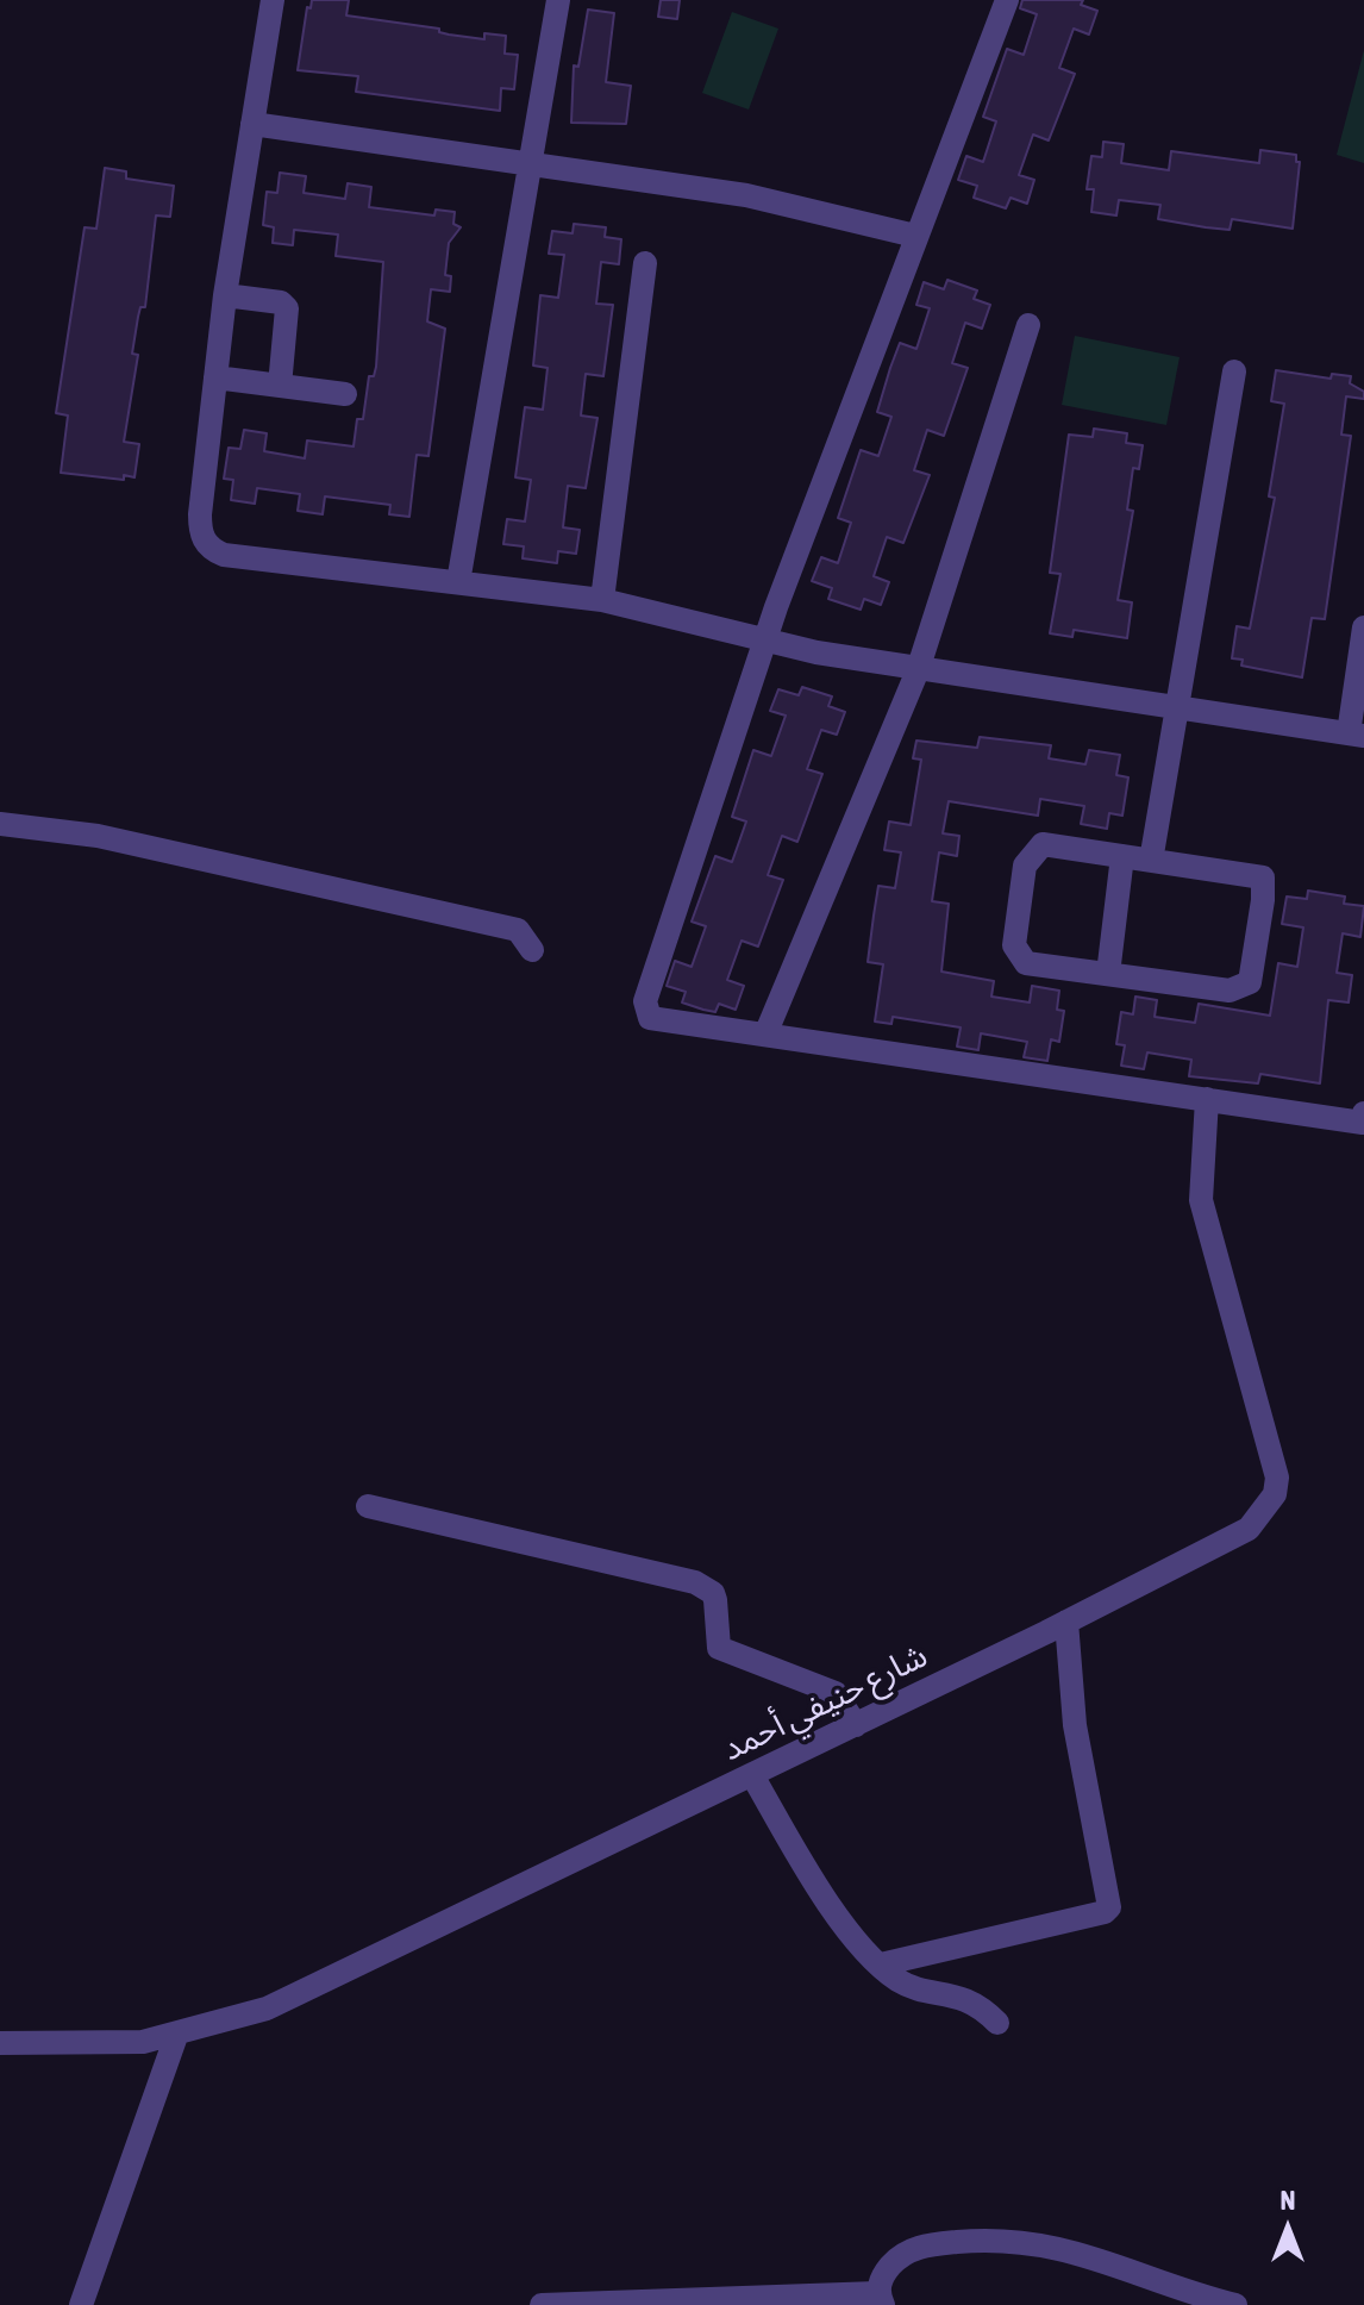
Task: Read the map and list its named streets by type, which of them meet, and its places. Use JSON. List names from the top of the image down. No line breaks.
{"streets":{"street":["شارع حنيفي أحمد"]},"north":"top"}
